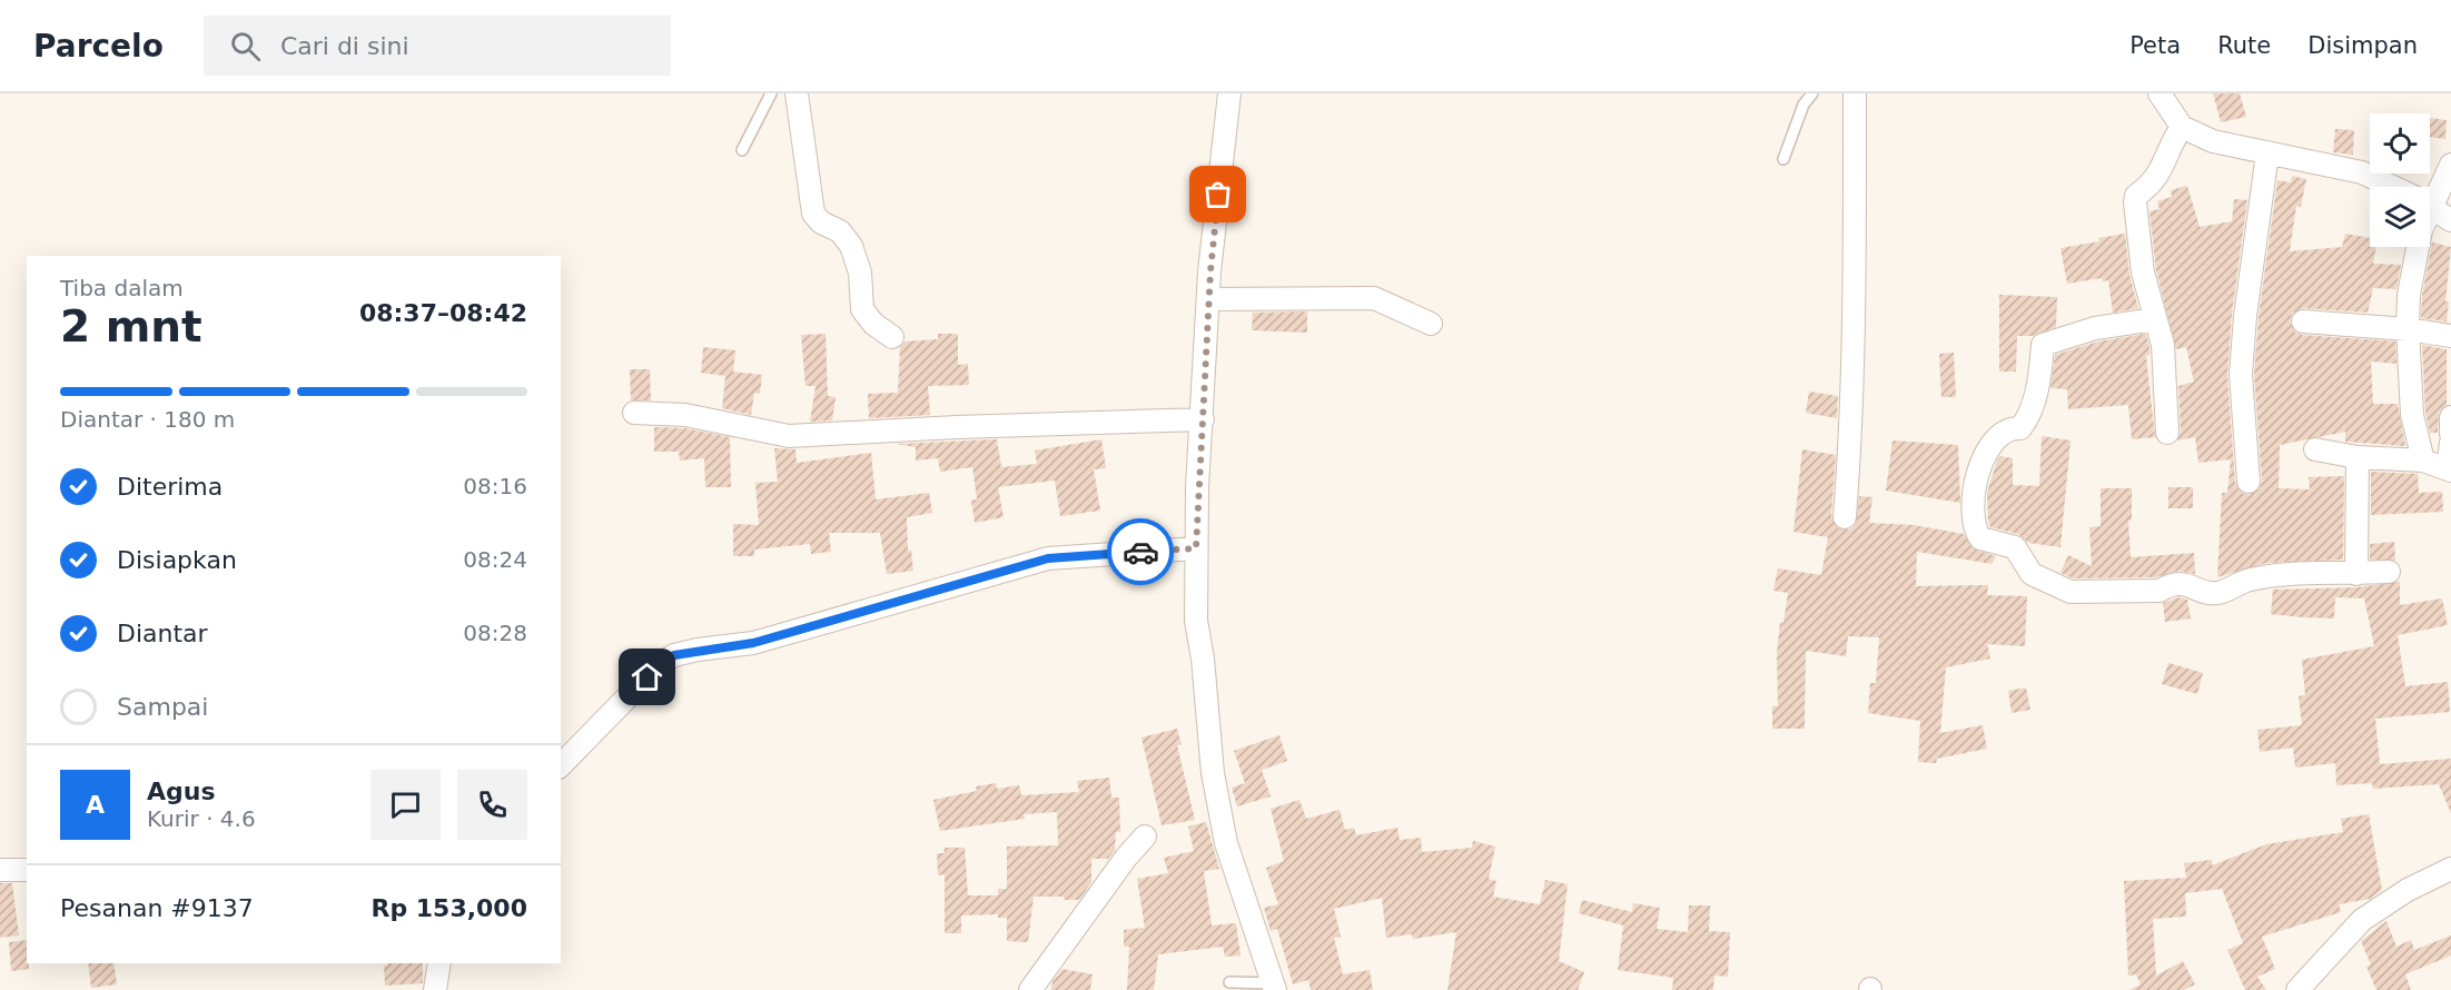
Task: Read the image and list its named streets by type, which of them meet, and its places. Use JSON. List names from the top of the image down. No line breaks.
{"page":{"header":"Parcelo","search":"Cari di sini","nav":["Peta","Rute","Disimpan"],"heading":["2 mnt","Tiba dalam","08:37–08:42"],"panel":["Agus","Kurir · 4.6","Pesanan #9137","Rp 153,000"],"bar":"Diantar · 180 m","list":[["Diterima","08:16"],["Disiapkan","08:24"],["Diantar","08:28"],"Sampai"],"round":"A"}}
